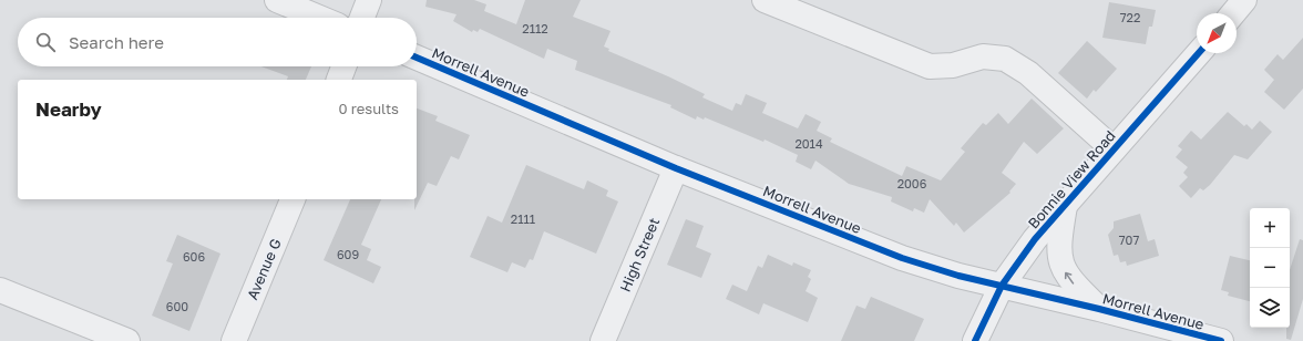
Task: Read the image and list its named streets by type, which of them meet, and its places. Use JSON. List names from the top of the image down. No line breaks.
{"streets":{"street":["Morrell Avenue","Bonnie View Road","High Street","Avenue G"]},"crossings":[["Morrell Avenue","Bonnie View Road"],["Morrell Avenue","High Street"]],"house_numbers":["722","2112","2014","2006","2111","707","609","606","600"],"north":"bottom left","page":{"search":"Search here","heading":["Nearby","0 results"],"map_buttons":["+","−"]}}
